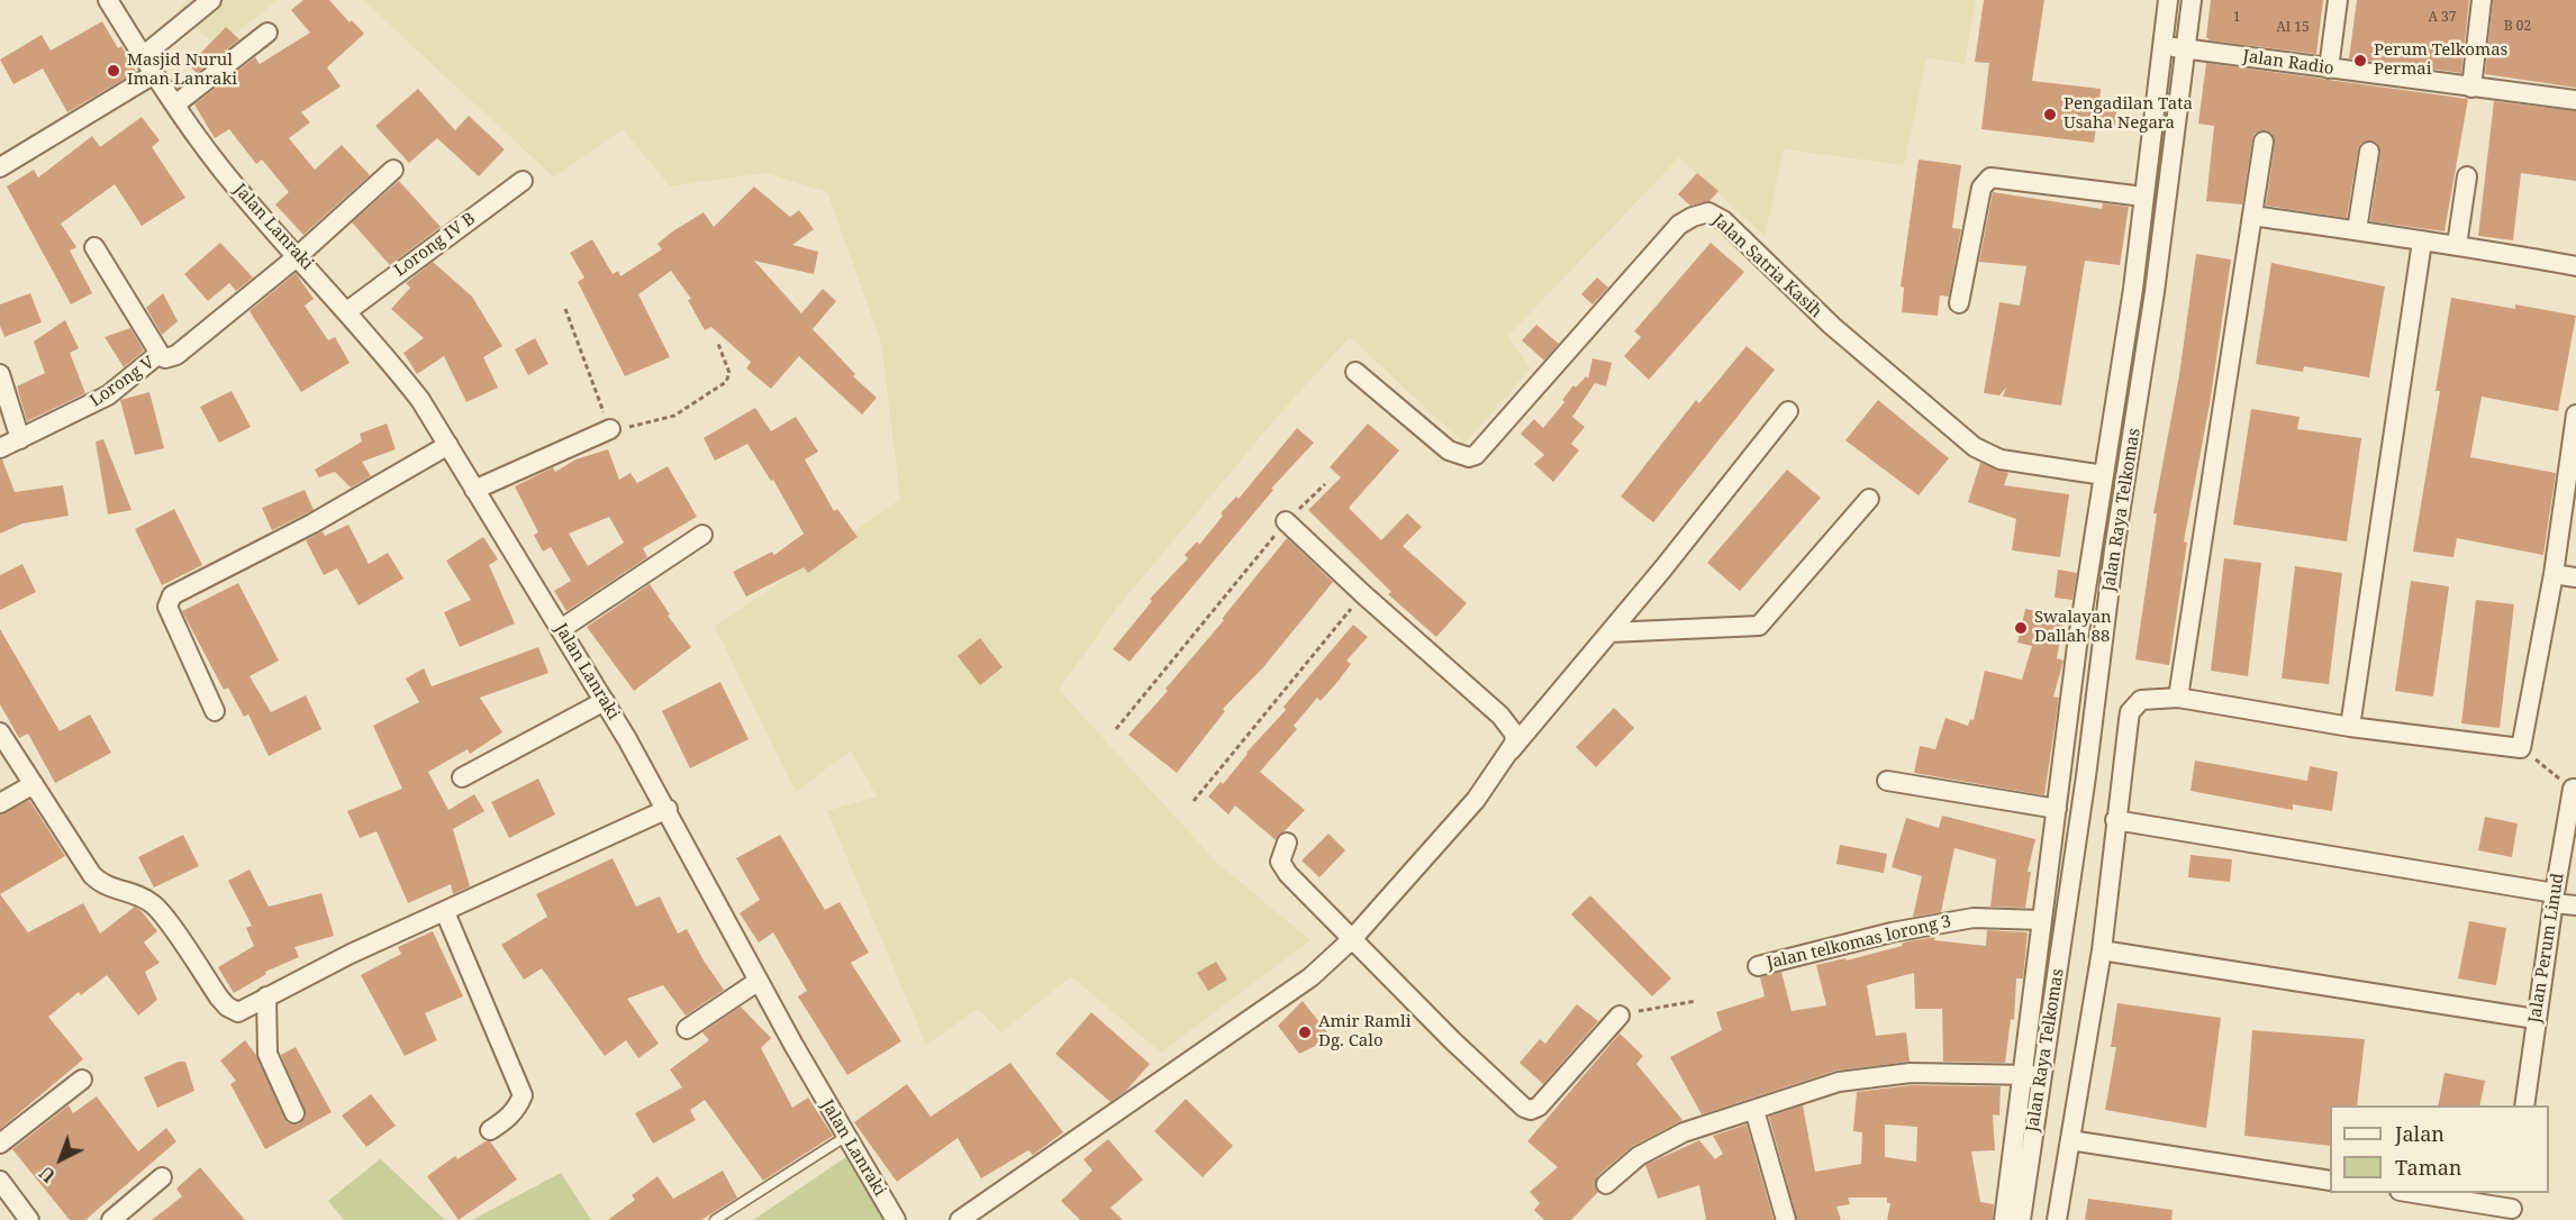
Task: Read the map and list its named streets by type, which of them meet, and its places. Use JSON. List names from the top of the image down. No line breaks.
{"streets":{"street":["Jalan Radio","Jalan Lanraki","Lorong IV B","Jalan Satria Kasih","Lorong V","Jalan Raya Telkomas","Jalan telkomas lorong 3","Jalan Perum Linud"]},"crossings":[["Jalan Radio","Jalan Raya Telkomas"],["Jalan Lanraki","Lorong IV B"],["Jalan Lanraki","Lorong V"],["Jalan Satria Kasih","Jalan Raya Telkomas"],["Jalan Raya Telkomas","Jalan telkomas lorong 3"]],"places":["Perum Telkomas Permai","Masjid Nurul Iman Lanraki","Pengadilan Tata Usaha Negara","Swalayan Dallah 88","Amir Ramli Dg. Calo"],"house_numbers":["1","A 37","B 02","AI 15"],"legend":["Jalan","Taman"],"north":"bottom left"}
